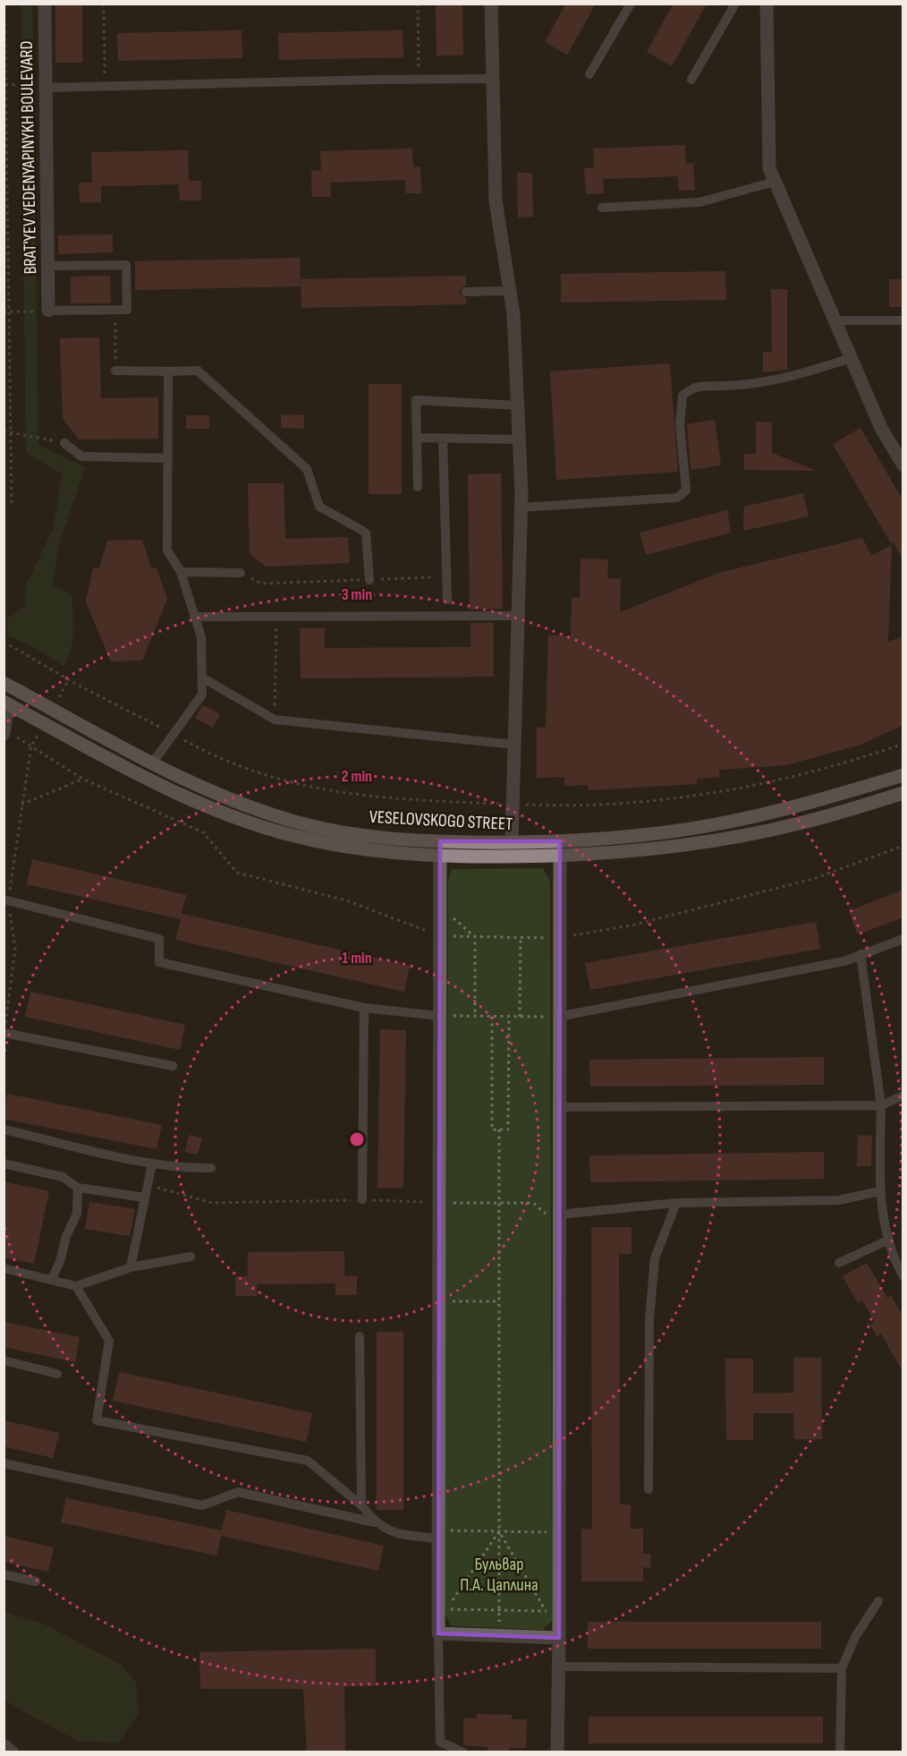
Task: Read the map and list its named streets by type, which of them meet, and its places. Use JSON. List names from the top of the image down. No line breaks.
{"streets":{"main road":["VESELOVSKOGO STREET"],"street":["BRAT'YEV VEDENYAPINYKH BOULEVARD"]},"parks":["Бульвар П.А. Цаплина"],"rings":["3 min","2 min","1 min"]}
